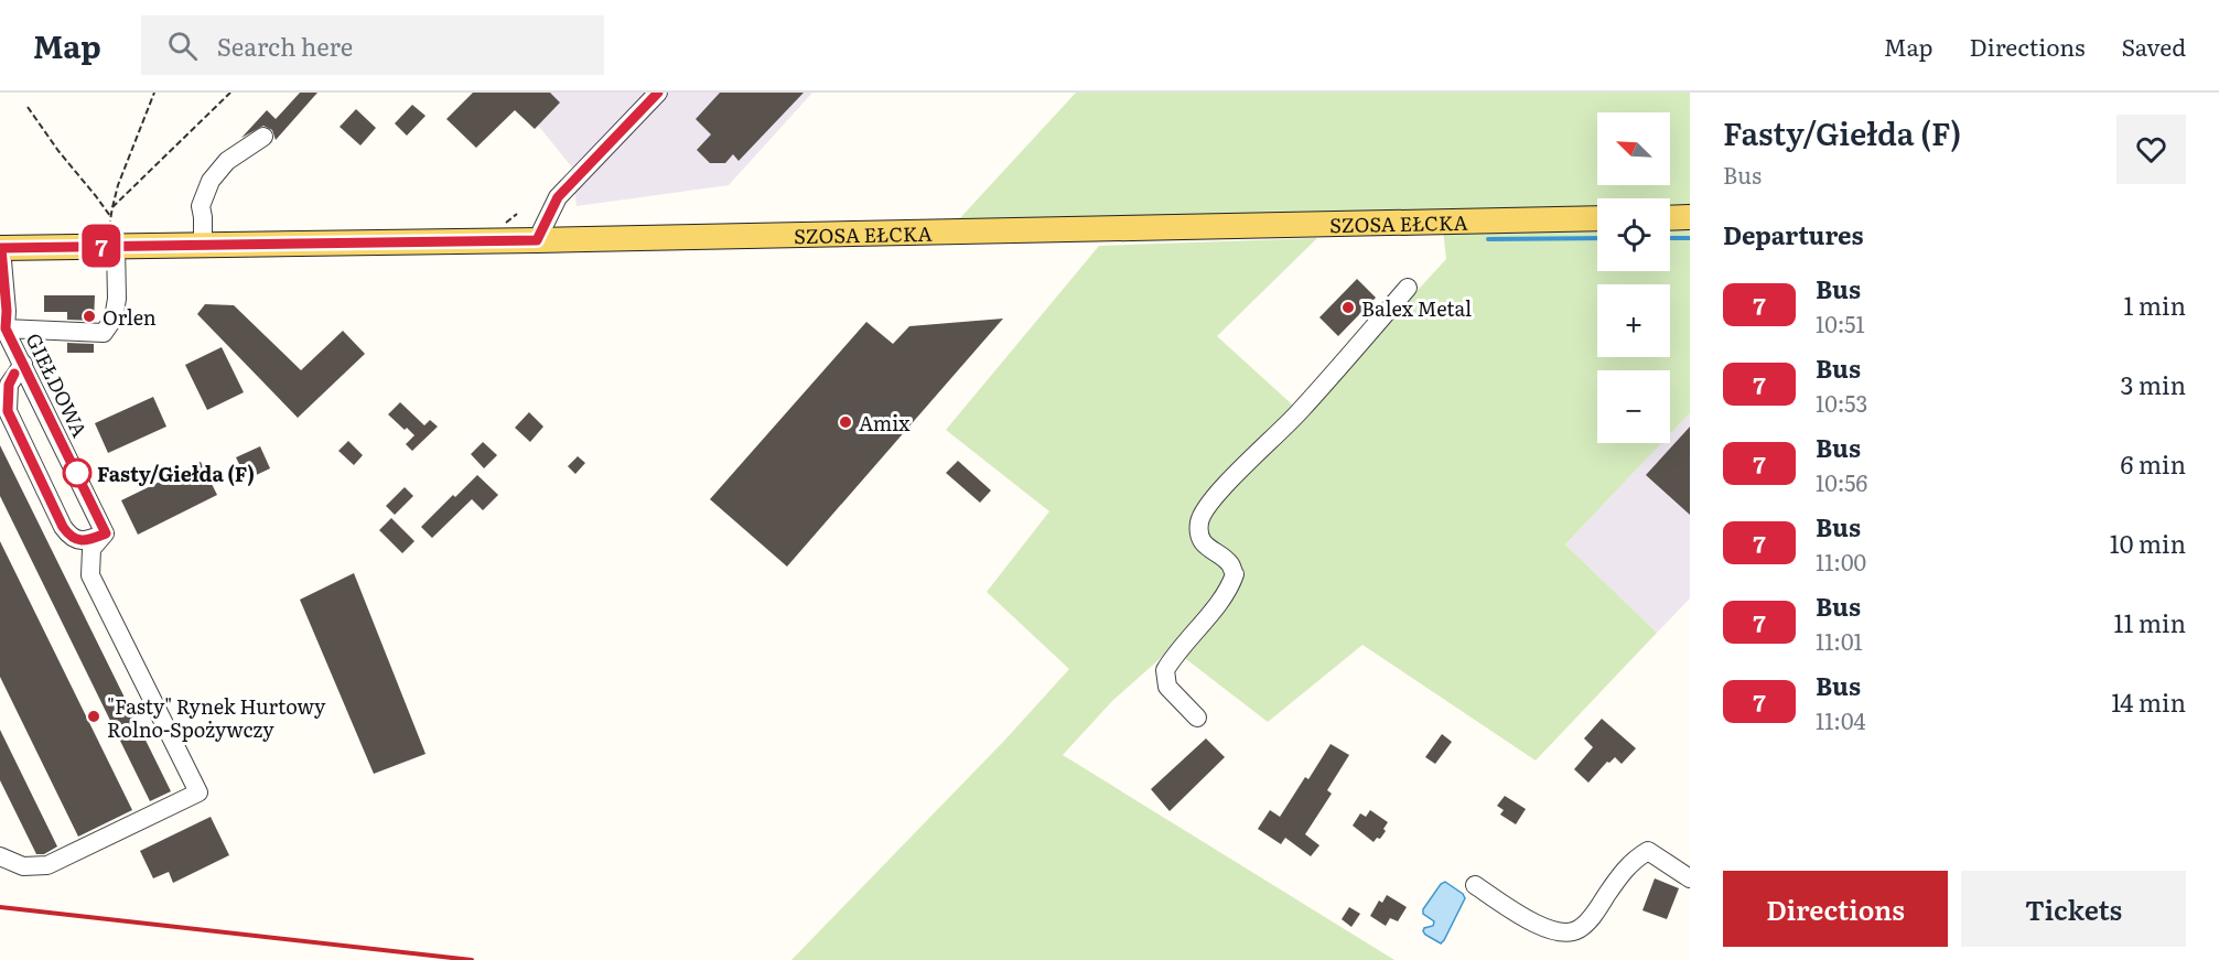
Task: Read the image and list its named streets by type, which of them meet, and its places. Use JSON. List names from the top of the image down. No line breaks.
{"streets":{"main road":["SZOSA EŁCKA"],"street":["GIEŁDOWA"]},"crossings":[["SZOSA EŁCKA","GIEŁDOWA"]],"places":["Balex Metal","Orlen","Amix","Fasty/Giełda (F)","\"Fasty\" Rynek Hurtowy Rolno-Spożywczy"],"lines":["bus line 7"],"north":"top left","page":{"header":"Map","search":"Search here","nav":["Map","Directions","Saved"],"on_map":"7","heading":[["Fasty/Giełda (F)","Bus"],"Departures"],"map_buttons":["+","−"],"list":[{"mark":"7","name":"Bus","note":"10:51","value":"1 min"},{"mark":"7","name":"Bus","note":"10:53","value":"3 min"},{"mark":"7","name":"Bus","note":"10:56","value":"6 min"},{"mark":"7","name":"Bus","note":"11:00","value":"10 min"},{"mark":"7","name":"Bus","note":"11:01","value":"11 min"},{"mark":"7","name":"Bus","note":"11:04","value":"14 min"}],"buttons":["Directions","Tickets"]}}
